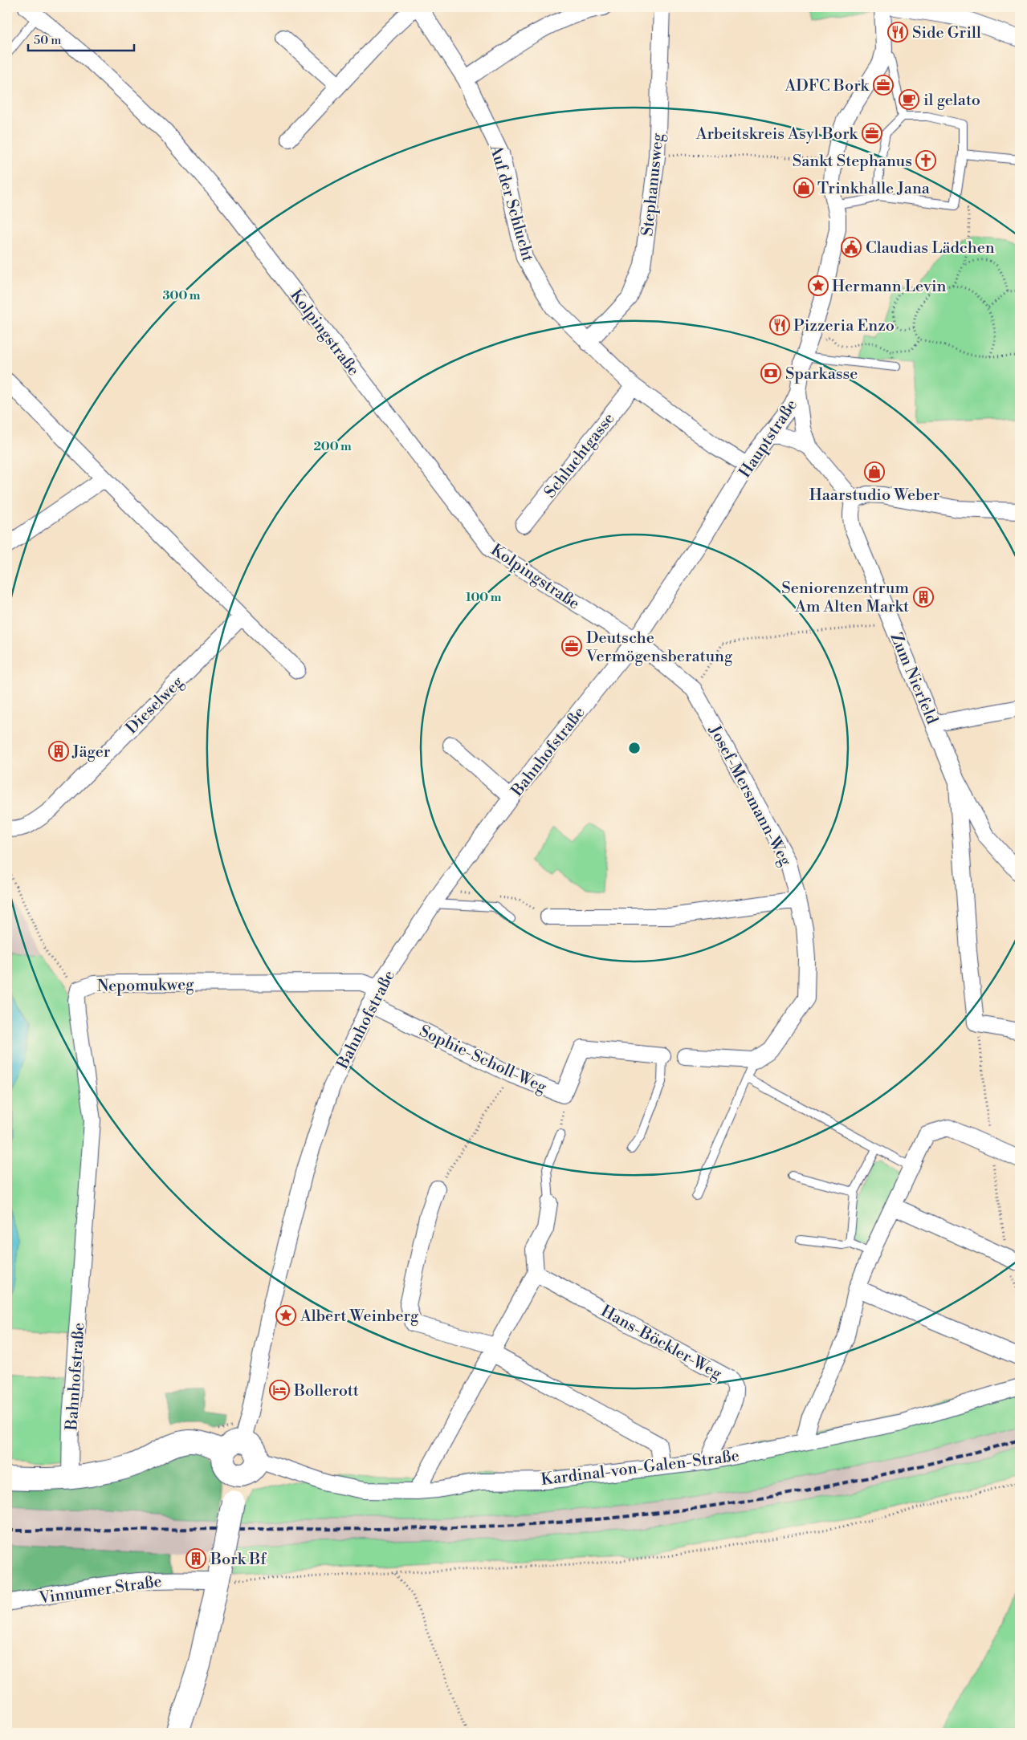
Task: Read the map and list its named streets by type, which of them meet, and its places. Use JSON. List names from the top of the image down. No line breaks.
{"streets":{"street":["Stephanusweg","Auf der Schlucht","Kolpingstraße","Hauptstraße","Schluchtgasse","Zum Nierfeld","Dieselweg","Bahnhofstraße","Josef-Mersmann-Weg","Nepomukweg","Sophie-Scholl-Weg","Hans-Böckler-Weg","Kardinal-von-Galen-Straße","Vinnumer Straße"]},"crossings":[["Stephanusweg","Auf der Schlucht"],["Auf der Schlucht","Hauptstraße"],["Auf der Schlucht","Schluchtgasse"],["Kolpingstraße","Hauptstraße"],["Kolpingstraße","Bahnhofstraße"],["Kolpingstraße","Josef-Mersmann-Weg"],["Hauptstraße","Bahnhofstraße"],["Hauptstraße","Josef-Mersmann-Weg"],["Bahnhofstraße","Josef-Mersmann-Weg"],["Bahnhofstraße","Nepomukweg"],["Bahnhofstraße","Sophie-Scholl-Weg"],["Bahnhofstraße","Kardinal-von-Galen-Straße"],["Hans-Böckler-Weg","Kardinal-von-Galen-Straße"]],"places":{"restaurant":["Side Grill","Pizzeria Enzo"],"office":["ADFC Bork","Arbeitskreis Asyl Bork","Deutsche Vermögensberatung"],"cafe":["il gelato"],"church":["Sankt Stephanus"],"shop":["Trinkhalle Jana","Haarstudio Weber"],"public building":["Claudias Lädchen"],"place":["Hermann Levin","Albert Weinberg"],"bank":["Sparkasse"],"building":["Seniorenzentrum Am Alten Markt","Jäger","Bork Bf"],"hotel":["Bollerott"]},"scale_bar":"50 m","rings":["300 m","200 m","100 m"]}
